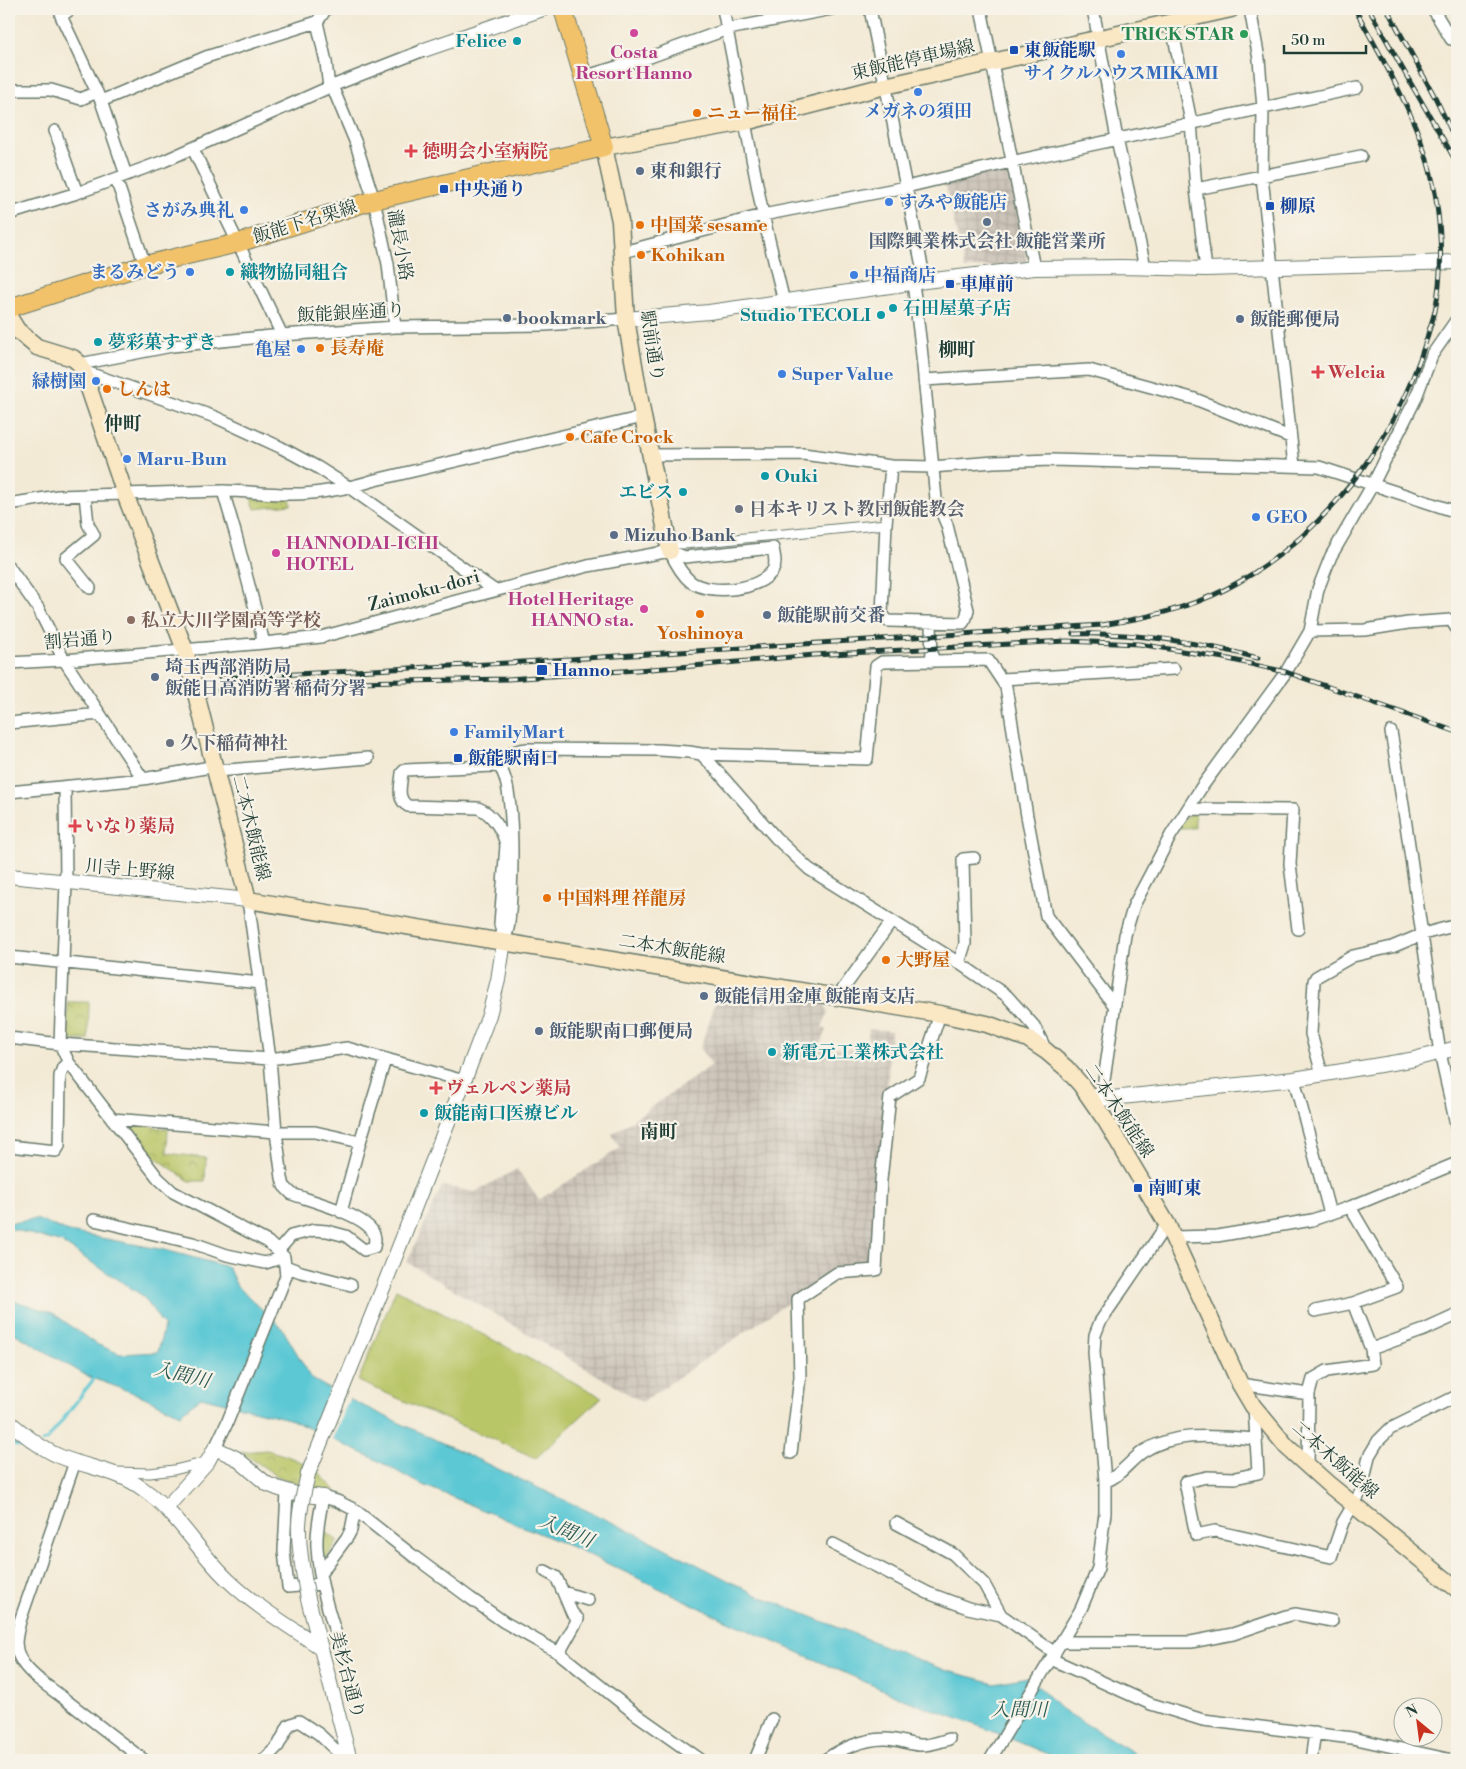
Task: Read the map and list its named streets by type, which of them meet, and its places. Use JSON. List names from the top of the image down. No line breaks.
{"streets":{"main road":["東飯能停車場線","飯能下名栗線","駅前通り","二本木飯能線"],"street":["瀧長小路","飯能銀座通り","Zaimoku-dori","割岩通り","川寺上野線","美杉台通り"]},"crossings":[["東飯能停車場線","飯能下名栗線"],["東飯能停車場線","駅前通り"],["飯能下名栗線","瀧長小路"],["飯能下名栗線","駅前通り"],["瀧長小路","飯能銀座通り"],["飯能銀座通り","駅前通り"],["飯能銀座通り","二本木飯能線"],["駅前通り","Zaimoku-dori"],["Zaimoku-dori","割岩通り"],["Zaimoku-dori","二本木飯能線"],["割岩通り","二本木飯能線"],["二本木飯能線","川寺上野線"],["二本木飯能線","美杉台通り"]],"districts":["柳町","仲町","南町"],"water":["入間川"],"places":{"other":["Costa Resort Hanno","TRICK STAR","Felice","サイクルハウスMIKAMI","メガネの須田","ニュー福住","東和銀行","すみや飯能店","さがみ典礼","国際興業株式会社 飯能営業所","中国菜 sesame","Kohikan","まるみどう","織物協同組合","中福商店","石田屋菓子店","Studio TECOLI","bookmark","飯能郵便局","夢彩菓すずき","長寿庵","亀屋","Super Value","緑樹園","しんは","Cafe Crock","Maru-Bun","Ouki","エビス","日本キリスト教団飯能教会","GEO","Mizuho Bank","HANNODAI-ICHI HOTEL","Hotel Heritage HANNO sta.","Yoshinoya","飯能駅前交番","私立大川学園高等学校","埼玉西部消防局 飯能日高消防署 稲荷分署","FamilyMart","久下稲荷神社","中国料理 祥龍房","大野屋","飯能信用金庫 飯能南支店","飯能駅南口郵便局","新電元工業株式会社","飯能南口医療ビル"],"transit":["東飯能駅","中央通り","柳原","車庫前","Hanno","飯能駅南口","南町東"],"health":["徳明会小室病院","Welcia","いなり薬局","ヴェルペン薬局"]},"scale_bar":"50 m","north":"top left"}
